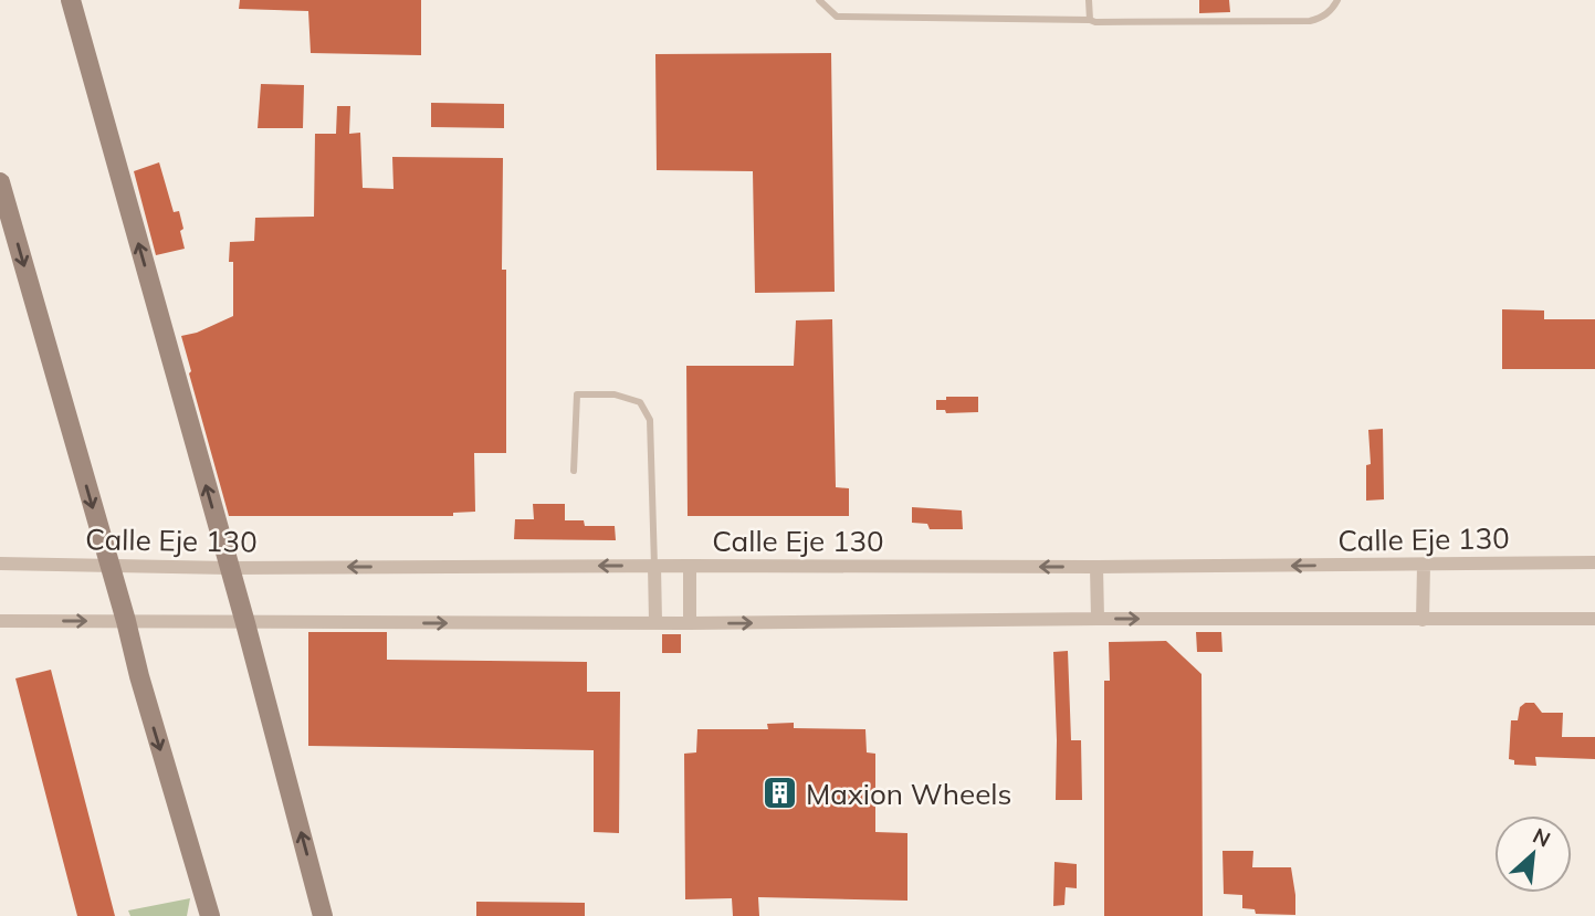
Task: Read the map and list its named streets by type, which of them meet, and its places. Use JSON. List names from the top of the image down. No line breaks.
{"streets":{"street":["Calle Eje 130"]},"places":{"building":["Maxion Wheels"]},"north":"top right"}
